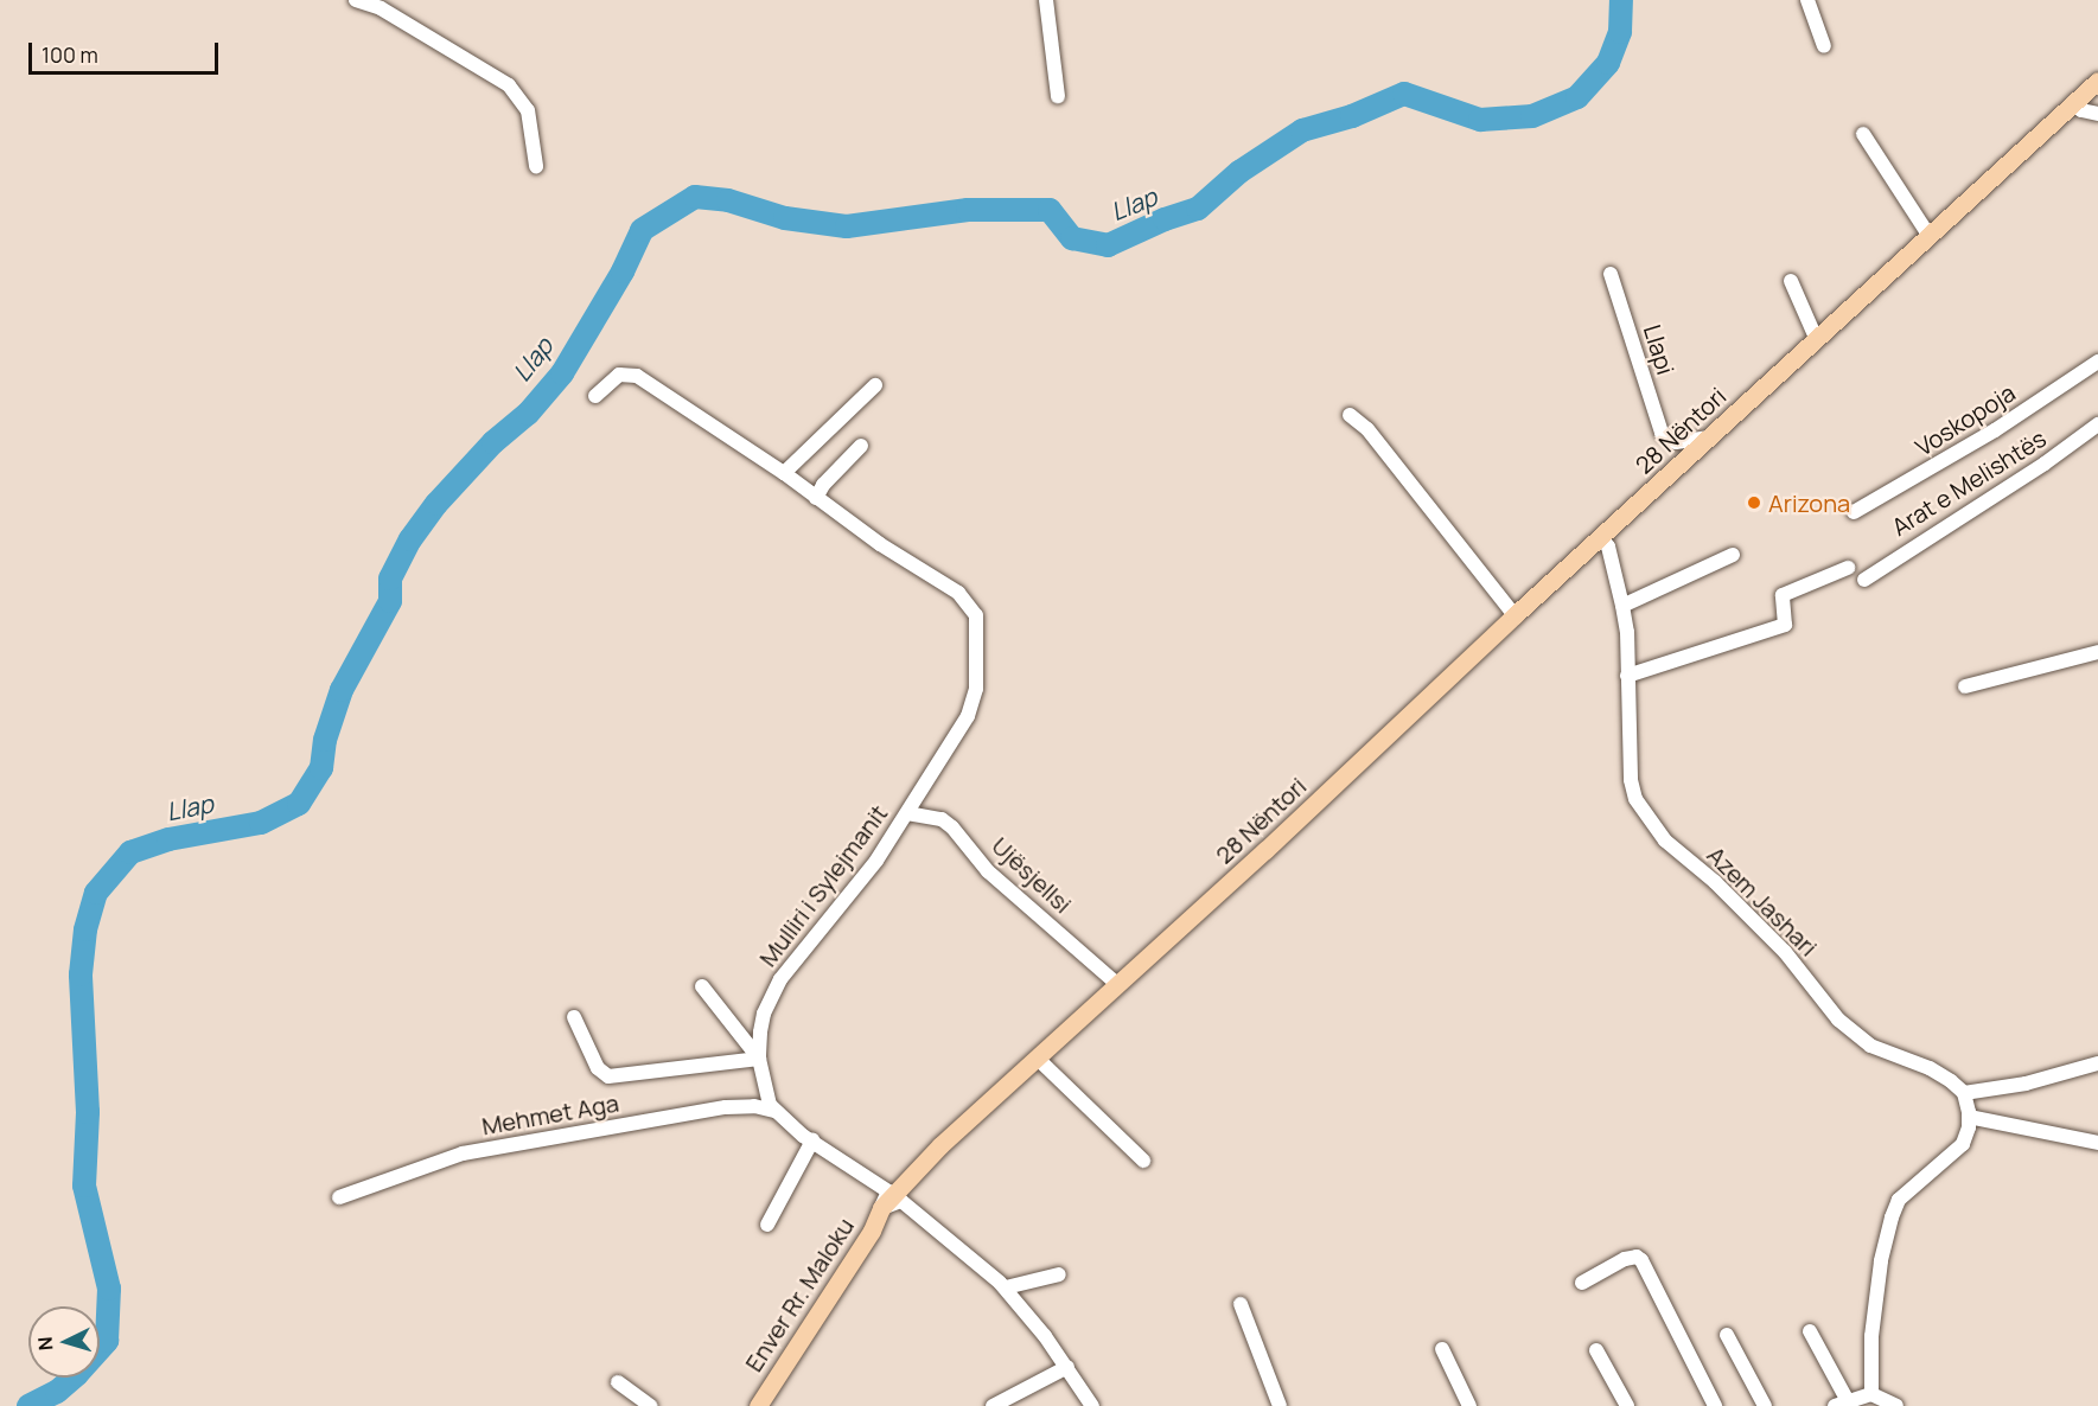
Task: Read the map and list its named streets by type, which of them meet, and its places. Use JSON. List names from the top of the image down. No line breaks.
{"streets":{"main road":["28 Nëntori","Enver Rr. Maloku"],"street":["Llapi","Voskopoja","Arat e Melishtës","Ujësjellsi","Mulliri i Sylejmanit","Azem Jashari","Mehmet Aga"]},"crossings":[["Llapi","28 Nëntori"],["28 Nëntori","Ujësjellsi"],["28 Nëntori","Mulliri i Sylejmanit"],["28 Nëntori","Azem Jashari"],["28 Nëntori","Enver Rr. Maloku"],["Ujësjellsi","Mulliri i Sylejmanit"],["Mulliri i Sylejmanit","Mehmet Aga"],["Mulliri i Sylejmanit","Enver Rr. Maloku"]],"water":["Llap"],"places":["Arizona"],"scale_bar":"100 m","north":"left"}
